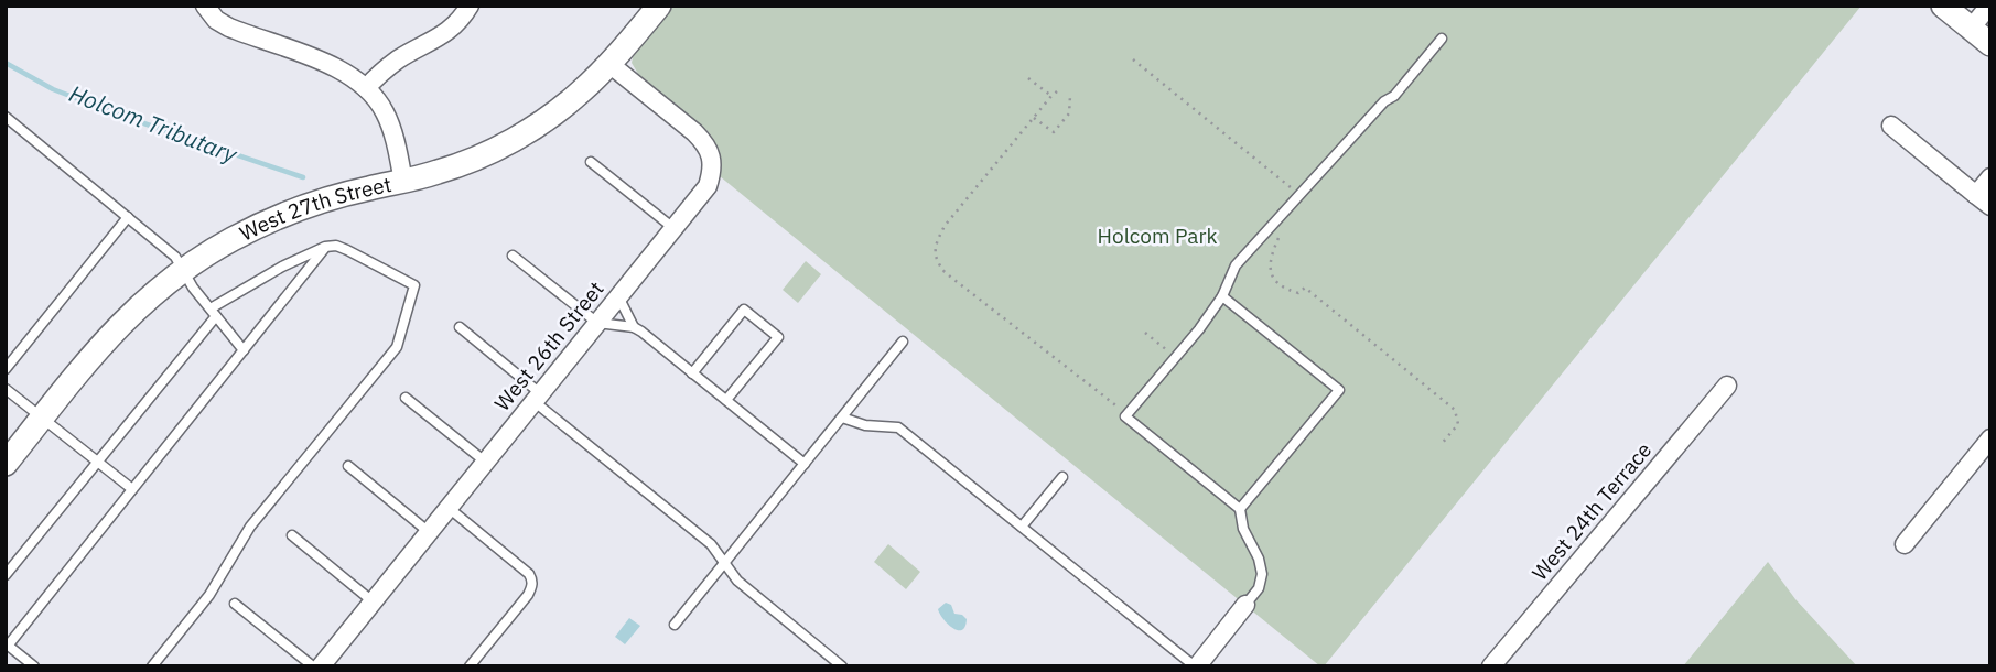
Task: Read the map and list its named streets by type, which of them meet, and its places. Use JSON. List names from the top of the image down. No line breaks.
{"streets":{"street":["West 27th Street","West 26th Street","West 24th Terrace"]},"crossings":[["West 27th Street","West 26th Street"]],"water":["Holcom Tributary"],"parks":["Holcom Park"]}
